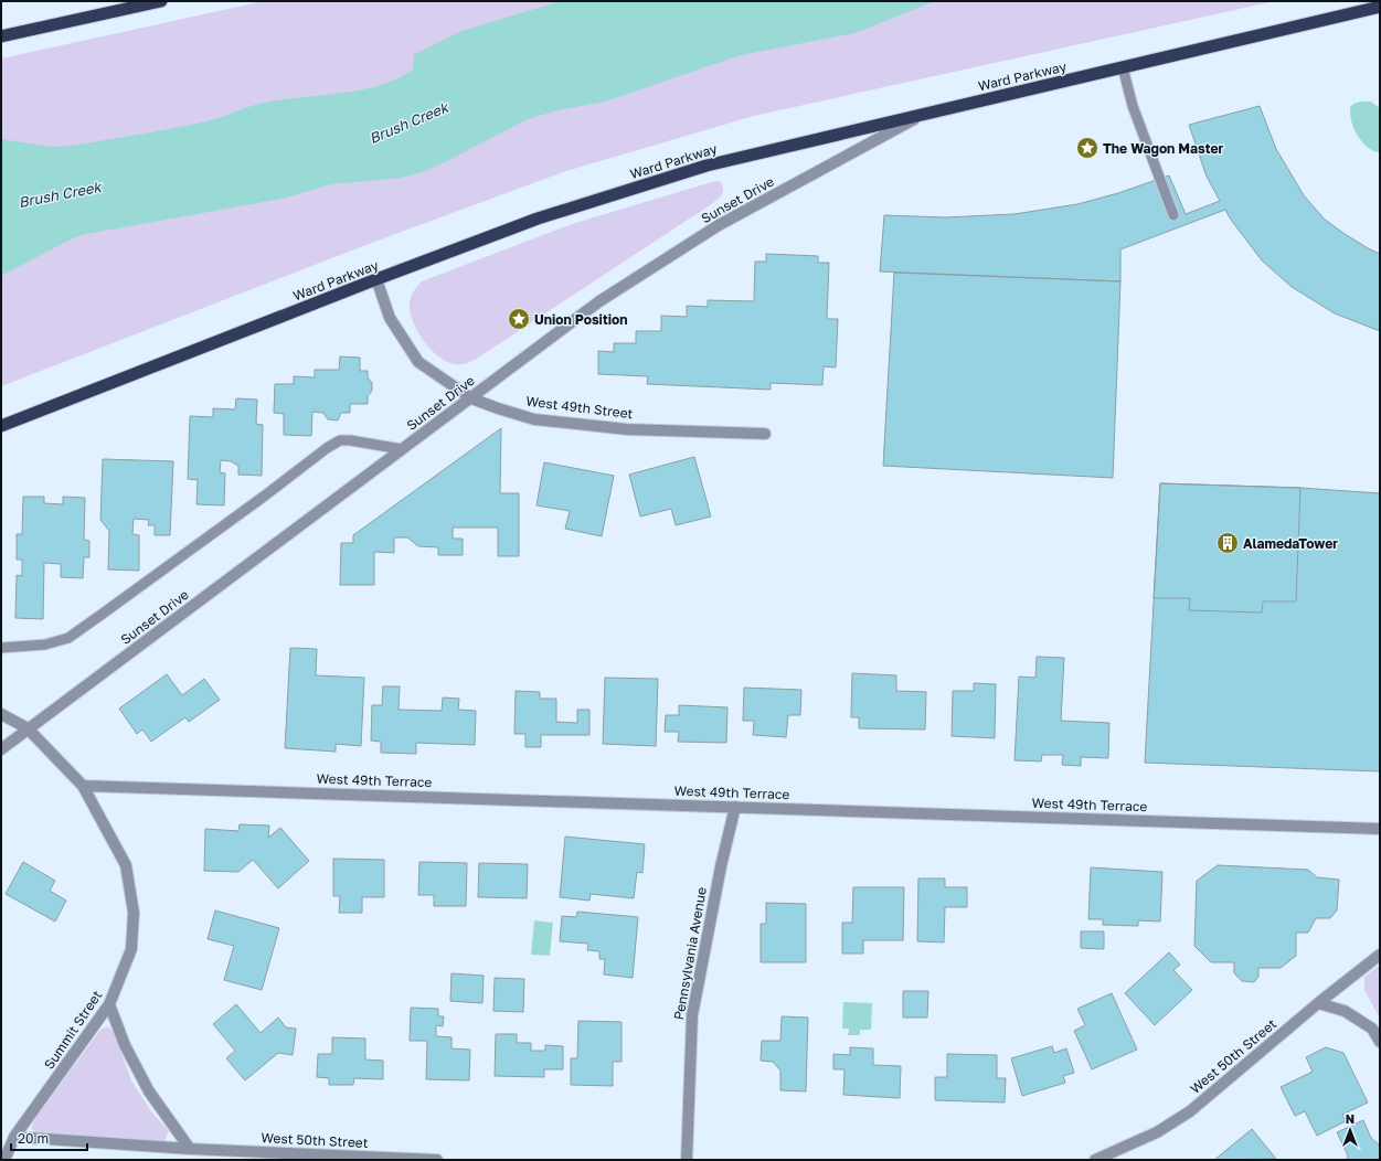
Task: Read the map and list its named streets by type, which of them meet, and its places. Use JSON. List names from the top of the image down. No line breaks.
{"streets":{"highway":["Ward Parkway"],"street":["Sunset Drive","West 49th Street","West 49th Terrace","Pennsylvania Avenue","Summit Street","West 50th Street"]},"crossings":[["Ward Parkway","Sunset Drive"],["Ward Parkway","West 49th Street"],["Sunset Drive","West 49th Street"],["Sunset Drive","Summit Street"],["West 49th Terrace","Pennsylvania Avenue"],["West 49th Terrace","Summit Street"],["Summit Street","West 50th Street"]],"water":["Brush Creek"],"places":{"place":["The Wagon Master","Union Position"],"building":["AlamedaTower"]},"scale_bar":"20 m","north":"top"}
